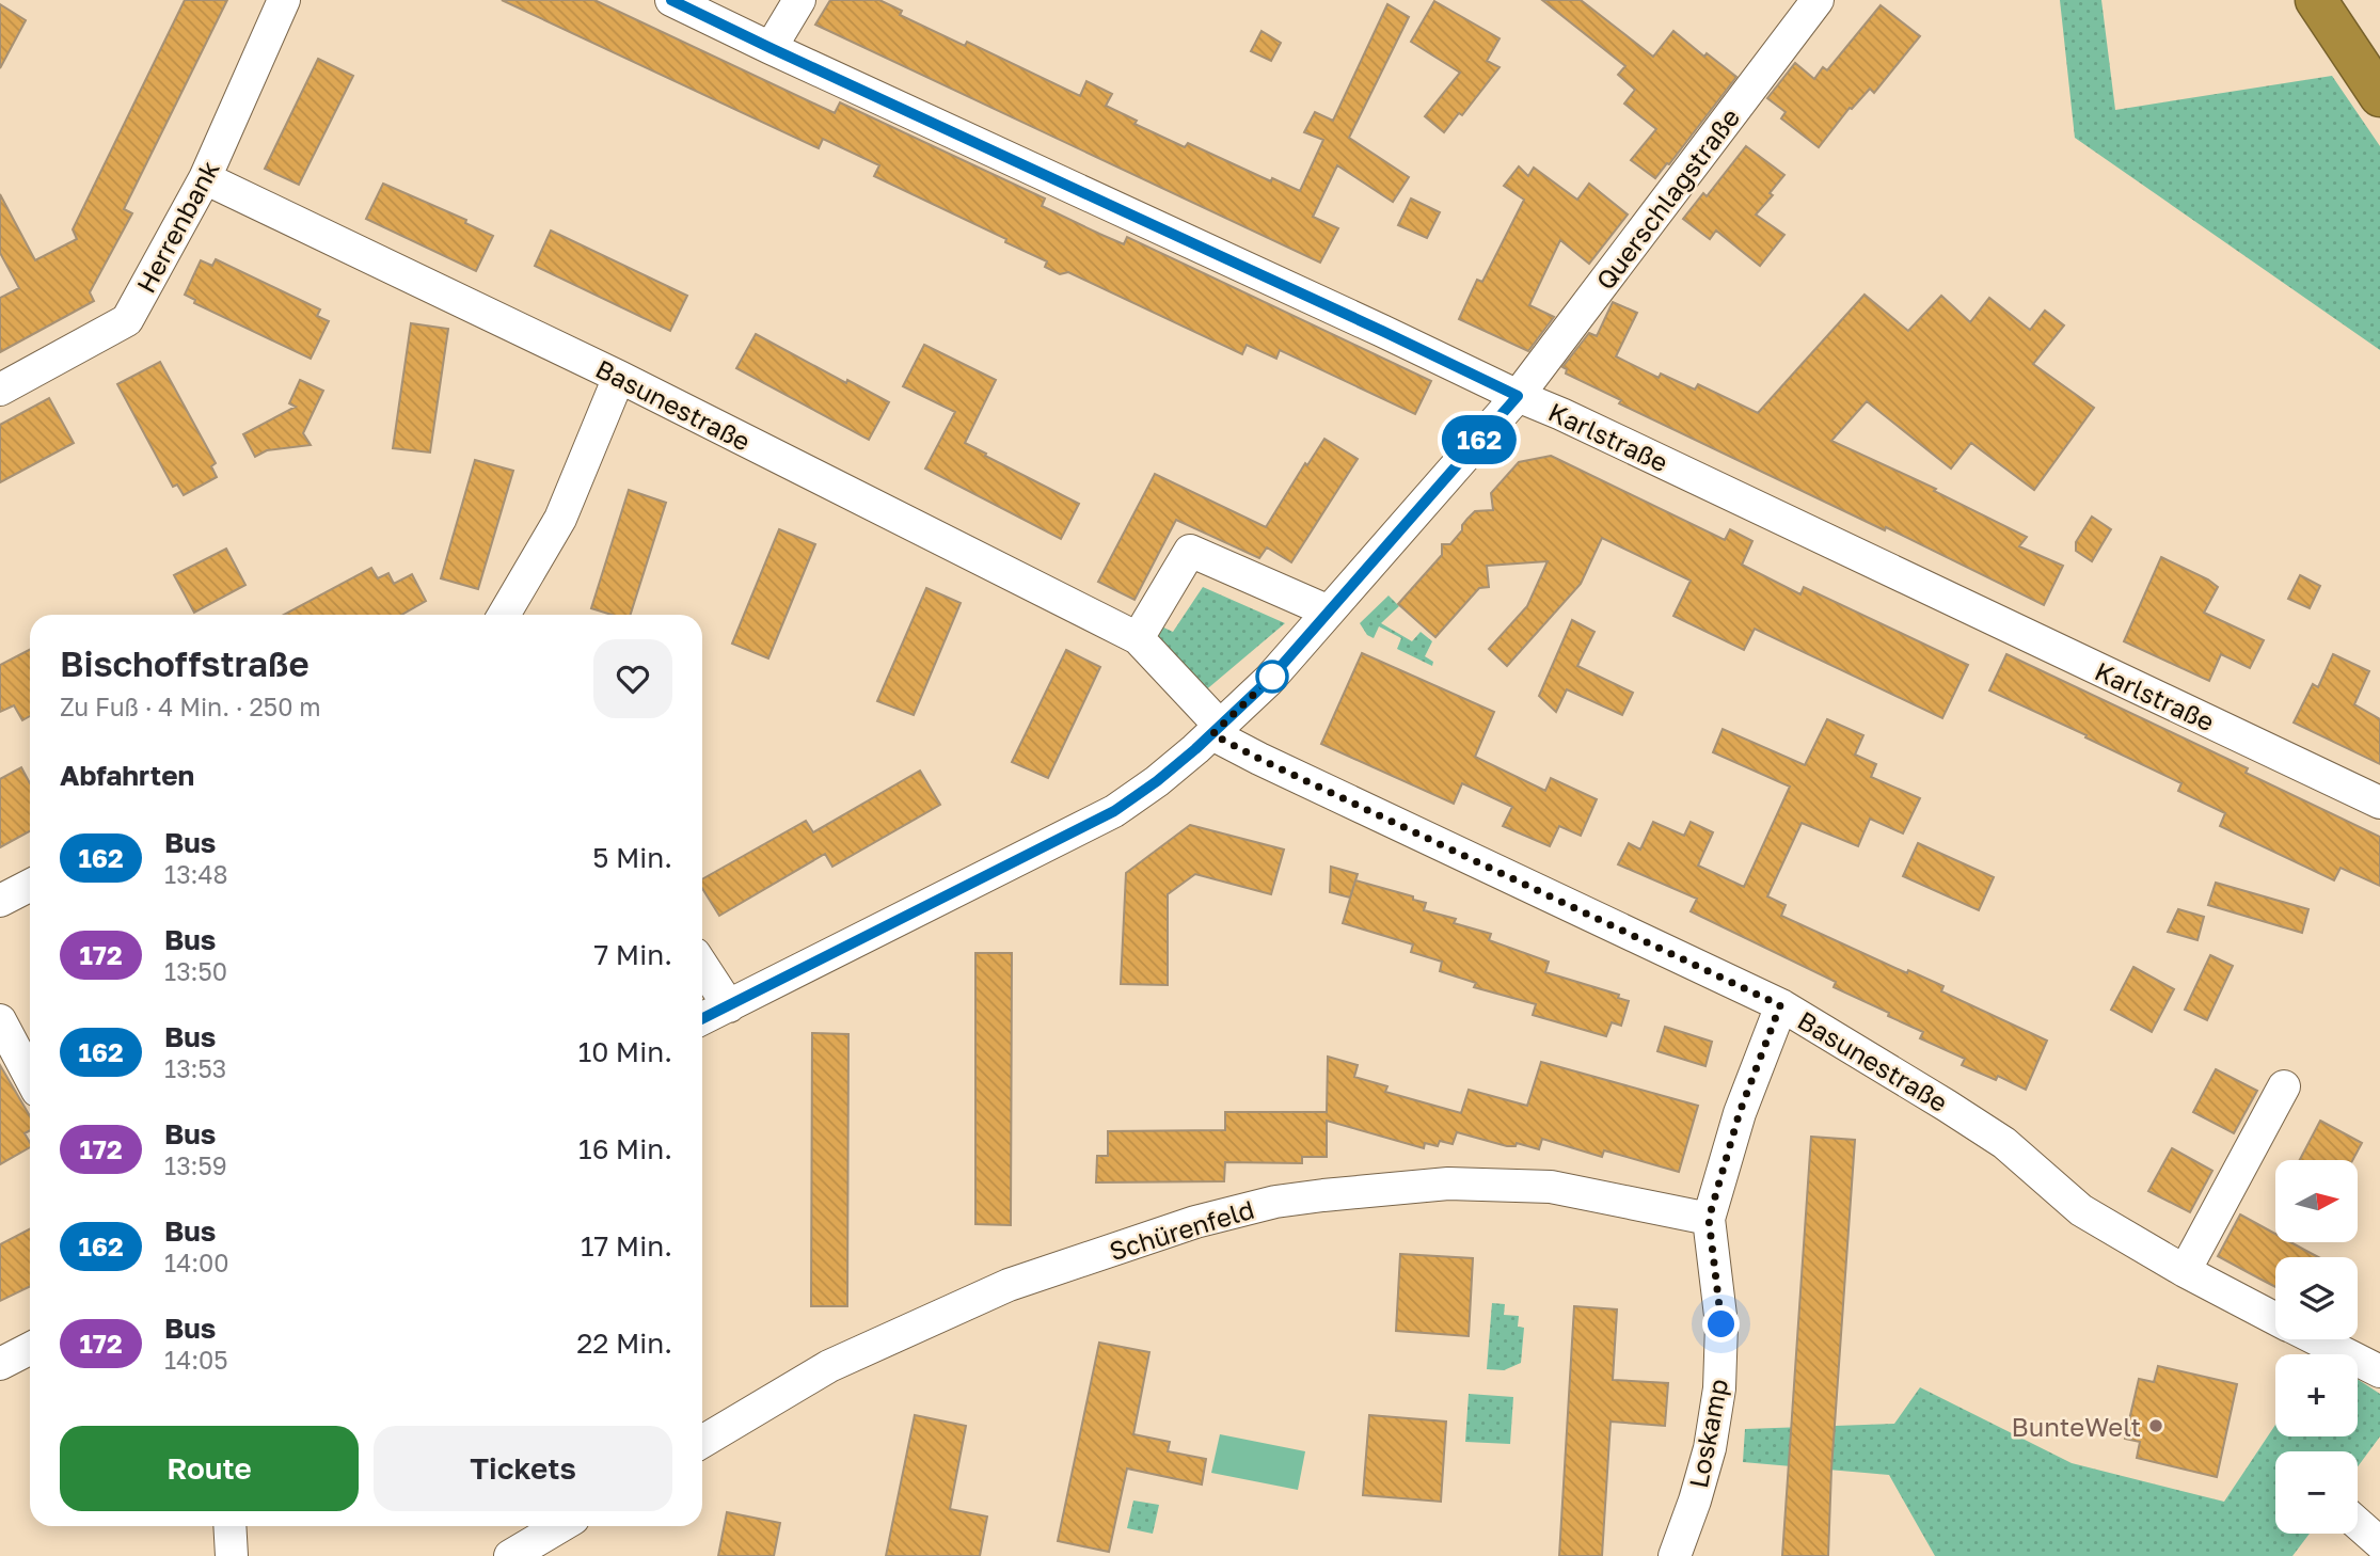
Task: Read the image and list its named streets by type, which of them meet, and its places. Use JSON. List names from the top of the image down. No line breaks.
{"streets":{"street":["Querschlagstraße","Herrenbank","Basunestraße","Karlstraße","Schürenfeld","Loskamp"]},"crossings":[["Querschlagstraße","Basunestraße"],["Querschlagstraße","Karlstraße"],["Herrenbank","Basunestraße"],["Basunestraße","Loskamp"],["Schürenfeld","Loskamp"]],"places":["BunteWelt"],"lines":["bus line 162"],"north":"right","page":{"on_map":"162","heading":[["Bischoffstraße","Zu Fuß · 4 Min. · 250 m"],"Abfahrten"],"list":[{"mark":"162","name":"Bus","note":"13:48","value":"5 Min."},{"mark":"172","name":"Bus","note":"13:50","value":"7 Min."},{"mark":"162","name":"Bus","note":"13:53","value":"10 Min."},{"mark":"172","name":"Bus","note":"13:59","value":"16 Min."},{"mark":"162","name":"Bus","note":"14:00","value":"17 Min."},{"mark":"172","name":"Bus","note":"14:05","value":"22 Min."}],"map_buttons":["+","−"],"buttons":["Route","Tickets"]}}
